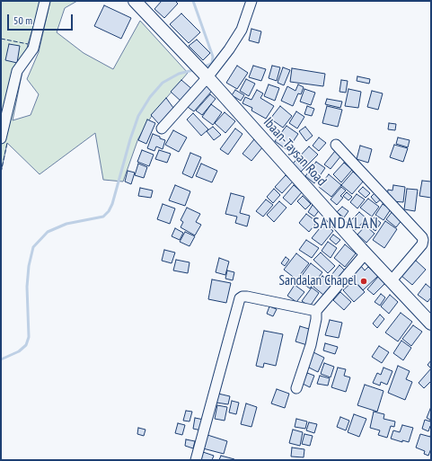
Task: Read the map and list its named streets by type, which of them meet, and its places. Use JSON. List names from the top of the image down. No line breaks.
{"streets":{"main road":["Ibaan-Taysan Road"]},"districts":["SANDALAN"],"places":["Sandalan Chapel"],"scale_bar":"50 m"}
